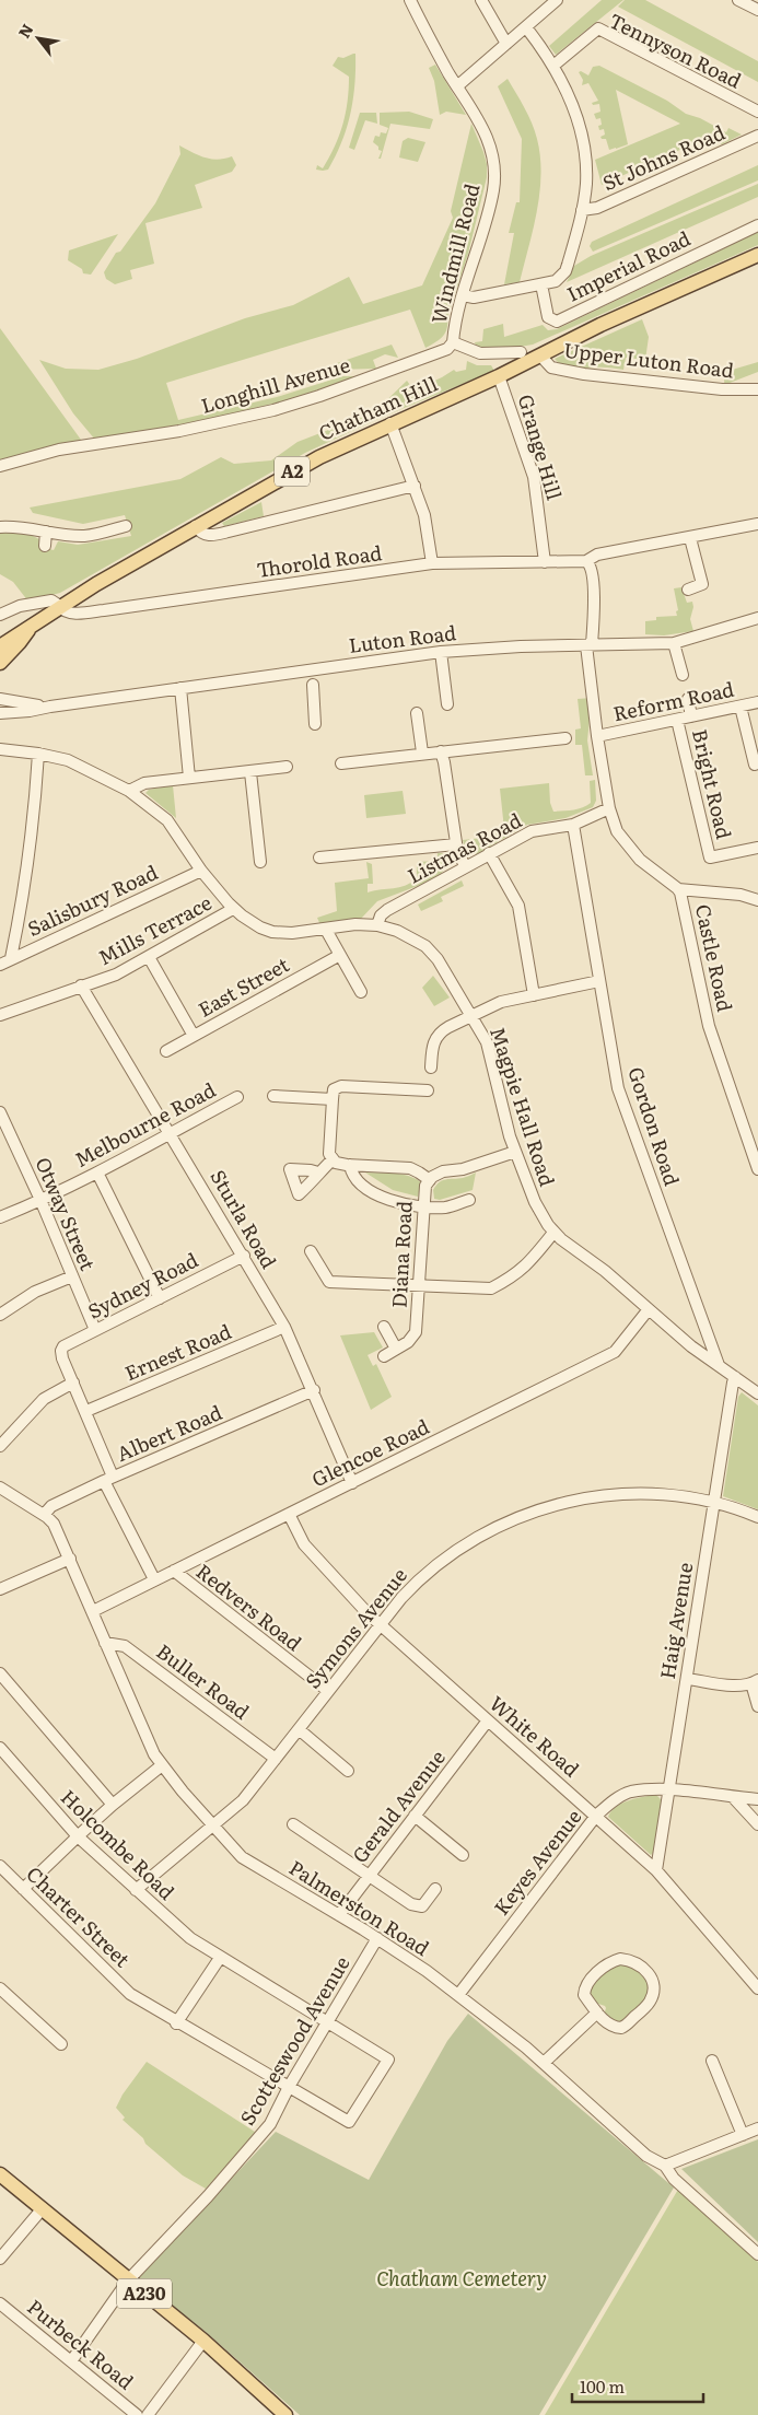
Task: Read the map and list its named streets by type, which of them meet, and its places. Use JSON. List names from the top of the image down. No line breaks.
{"streets":{"main road":["Chatham Hill","A2","A230"],"street":["Tennyson Road","St Johns Road","Windmill Road","Imperial Road","Upper Luton Road","Longhill Avenue","Grange Hill","Thorold Road","Luton Road","Reform Road","Bright Road","Listmas Road","Salisbury Road","Mills Terrace","Castle Road","East Street","Magpie Hall Road","Melbourne Road","Gordon Road","Otway Street","Sturla Road","Diana Road","Sydney Road","Ernest Road","Albert Road","Glencoe Road","Redvers Road","Haig Avenue","Symons Avenue","Buller Road","White Road","Gerald Avenue","Holcombe Road","Keyes Avenue","Palmerston Road","Charter Street","Scotteswood Avenue","Purbeck Road"]},"crossings":[["Windmill Road","Longhill Avenue"],["Upper Luton Road","Chatham Hill"],["Chatham Hill","Grange Hill"],["Chatham Hill","Thorold Road"],["Grange Hill","Thorold Road"],["Thorold Road","Castle Road"],["Luton Road","Castle Road"],["Reform Road","Bright Road"],["Reform Road","Castle Road"],["Listmas Road","Castle Road"],["Listmas Road","Magpie Hall Road"],["Listmas Road","Gordon Road"],["Salisbury Road","Magpie Hall Road"],["Mills Terrace","Magpie Hall Road"],["Mills Terrace","Sturla Road"],["Magpie Hall Road","Gordon Road"],["Magpie Hall Road","Diana Road"],["Magpie Hall Road","Glencoe Road"],["Magpie Hall Road","Haig Avenue"],["Melbourne Road","Otway Street"],["Melbourne Road","Sturla Road"],["Otway Street","Sydney Road"],["Sturla Road","Sydney Road"],["Sturla Road","Ernest Road"],["Sturla Road","Albert Road"],["Sturla Road","Glencoe Road"],["Albert Road","Palmerston Road"],["Glencoe Road","Redvers Road"],["Glencoe Road","White Road"],["Glencoe Road","Palmerston Road"],["Redvers Road","Symons Avenue"],["Haig Avenue","Symons Avenue"],["Haig Avenue","White Road"],["Haig Avenue","Keyes Avenue"],["Symons Avenue","Buller Road"],["Symons Avenue","White Road"],["Symons Avenue","Holcombe Road"],["Symons Avenue","Palmerston Road"],["Buller Road","Palmerston Road"],["White Road","Gerald Avenue"],["White Road","Keyes Avenue"],["Gerald Avenue","Palmerston Road"],["Holcombe Road","Charter Street"],["Holcombe Road","Scotteswood Avenue"],["Keyes Avenue","Palmerston Road"],["Palmerston Road","Scotteswood Avenue"],["Charter Street","Scotteswood Avenue"],["Scotteswood Avenue","A230"],["Scotteswood Avenue","Purbeck Road"]],"parks":["Chatham Cemetery"],"scale_bar":"100 m","north":"top left"}
